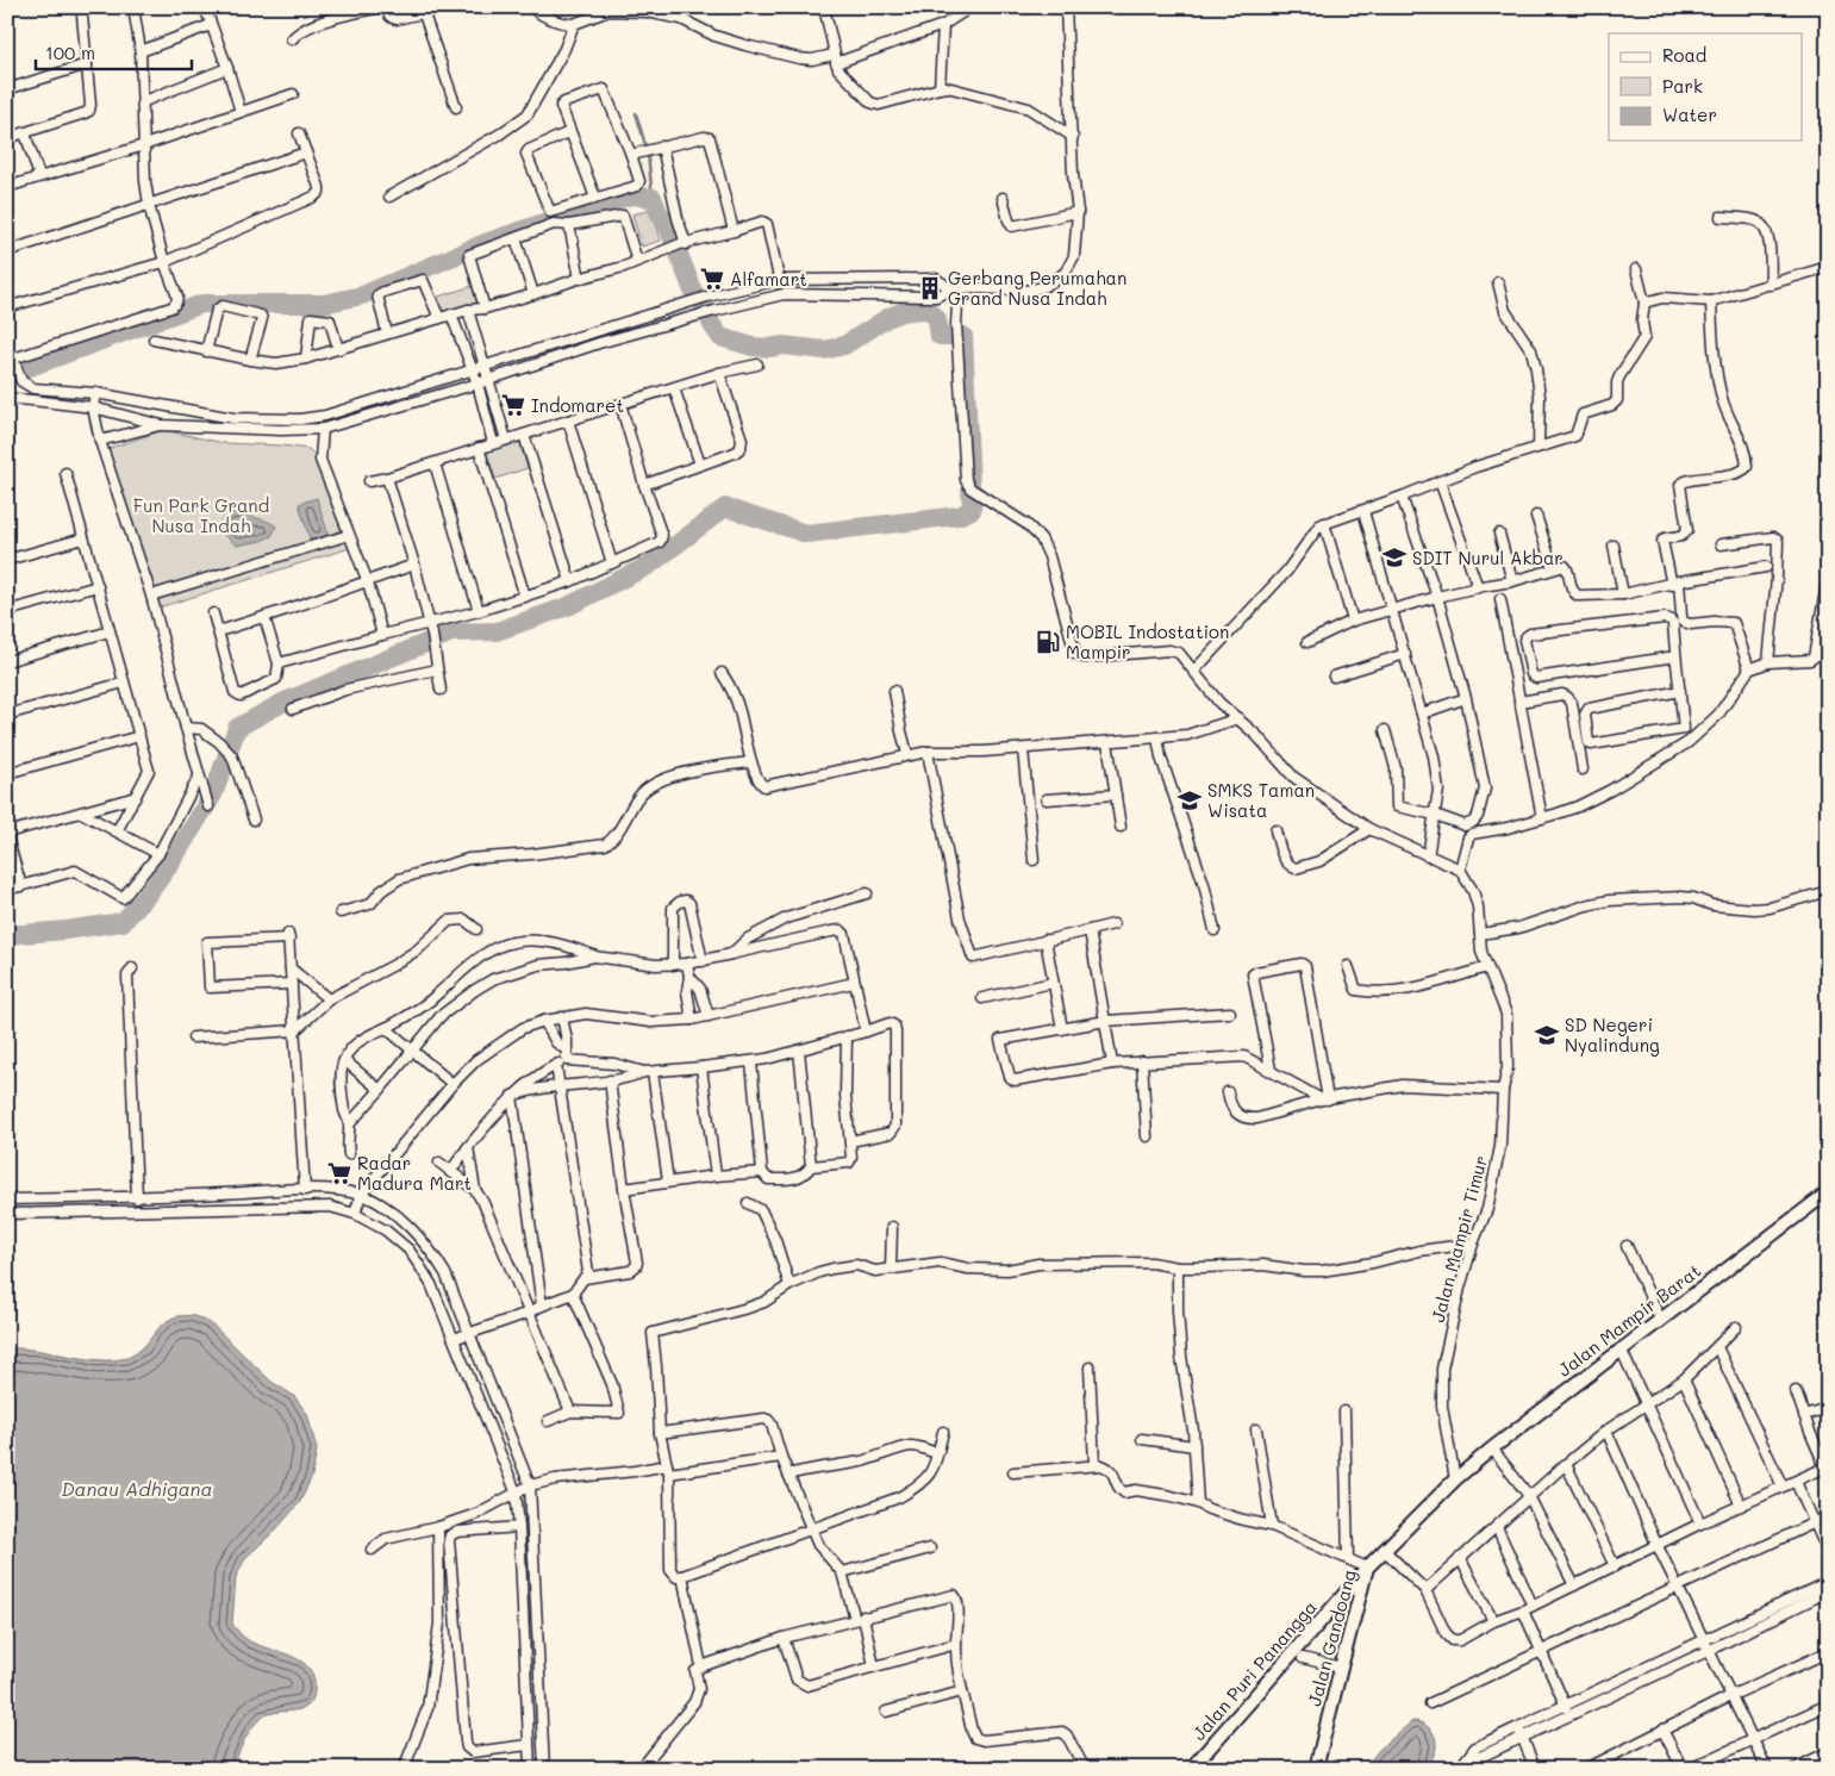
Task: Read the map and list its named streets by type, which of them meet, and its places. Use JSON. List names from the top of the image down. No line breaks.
{"streets":{"street":["Jalan Mampir Timur","Jalan Mampir Barat","Jalan Gandoang","Jalan Puri Panangga"]},"crossings":[["Jalan Mampir Timur","Jalan Mampir Barat"],["Jalan Mampir Timur","Jalan Gandoang"],["Jalan Mampir Barat","Jalan Gandoang"],["Jalan Gandoang","Jalan Puri Panangga"]],"water":["Danau Adhigana"],"parks":["Fun Park Grand Nusa Indah"],"places":{"supermarket":["Alfamart","Indomaret","Radar Madura Mart"],"building":["Gerbang Perumahan Grand Nusa Indah"],"school or university":["SDIT Nurul Akbar","SMKS Taman Wisata","SD Negeri Nyalindung"],"fuel station":["MOBIL Indostation Mampir"]},"legend":["Road","Park","Water"],"scale_bar":"100 m"}
